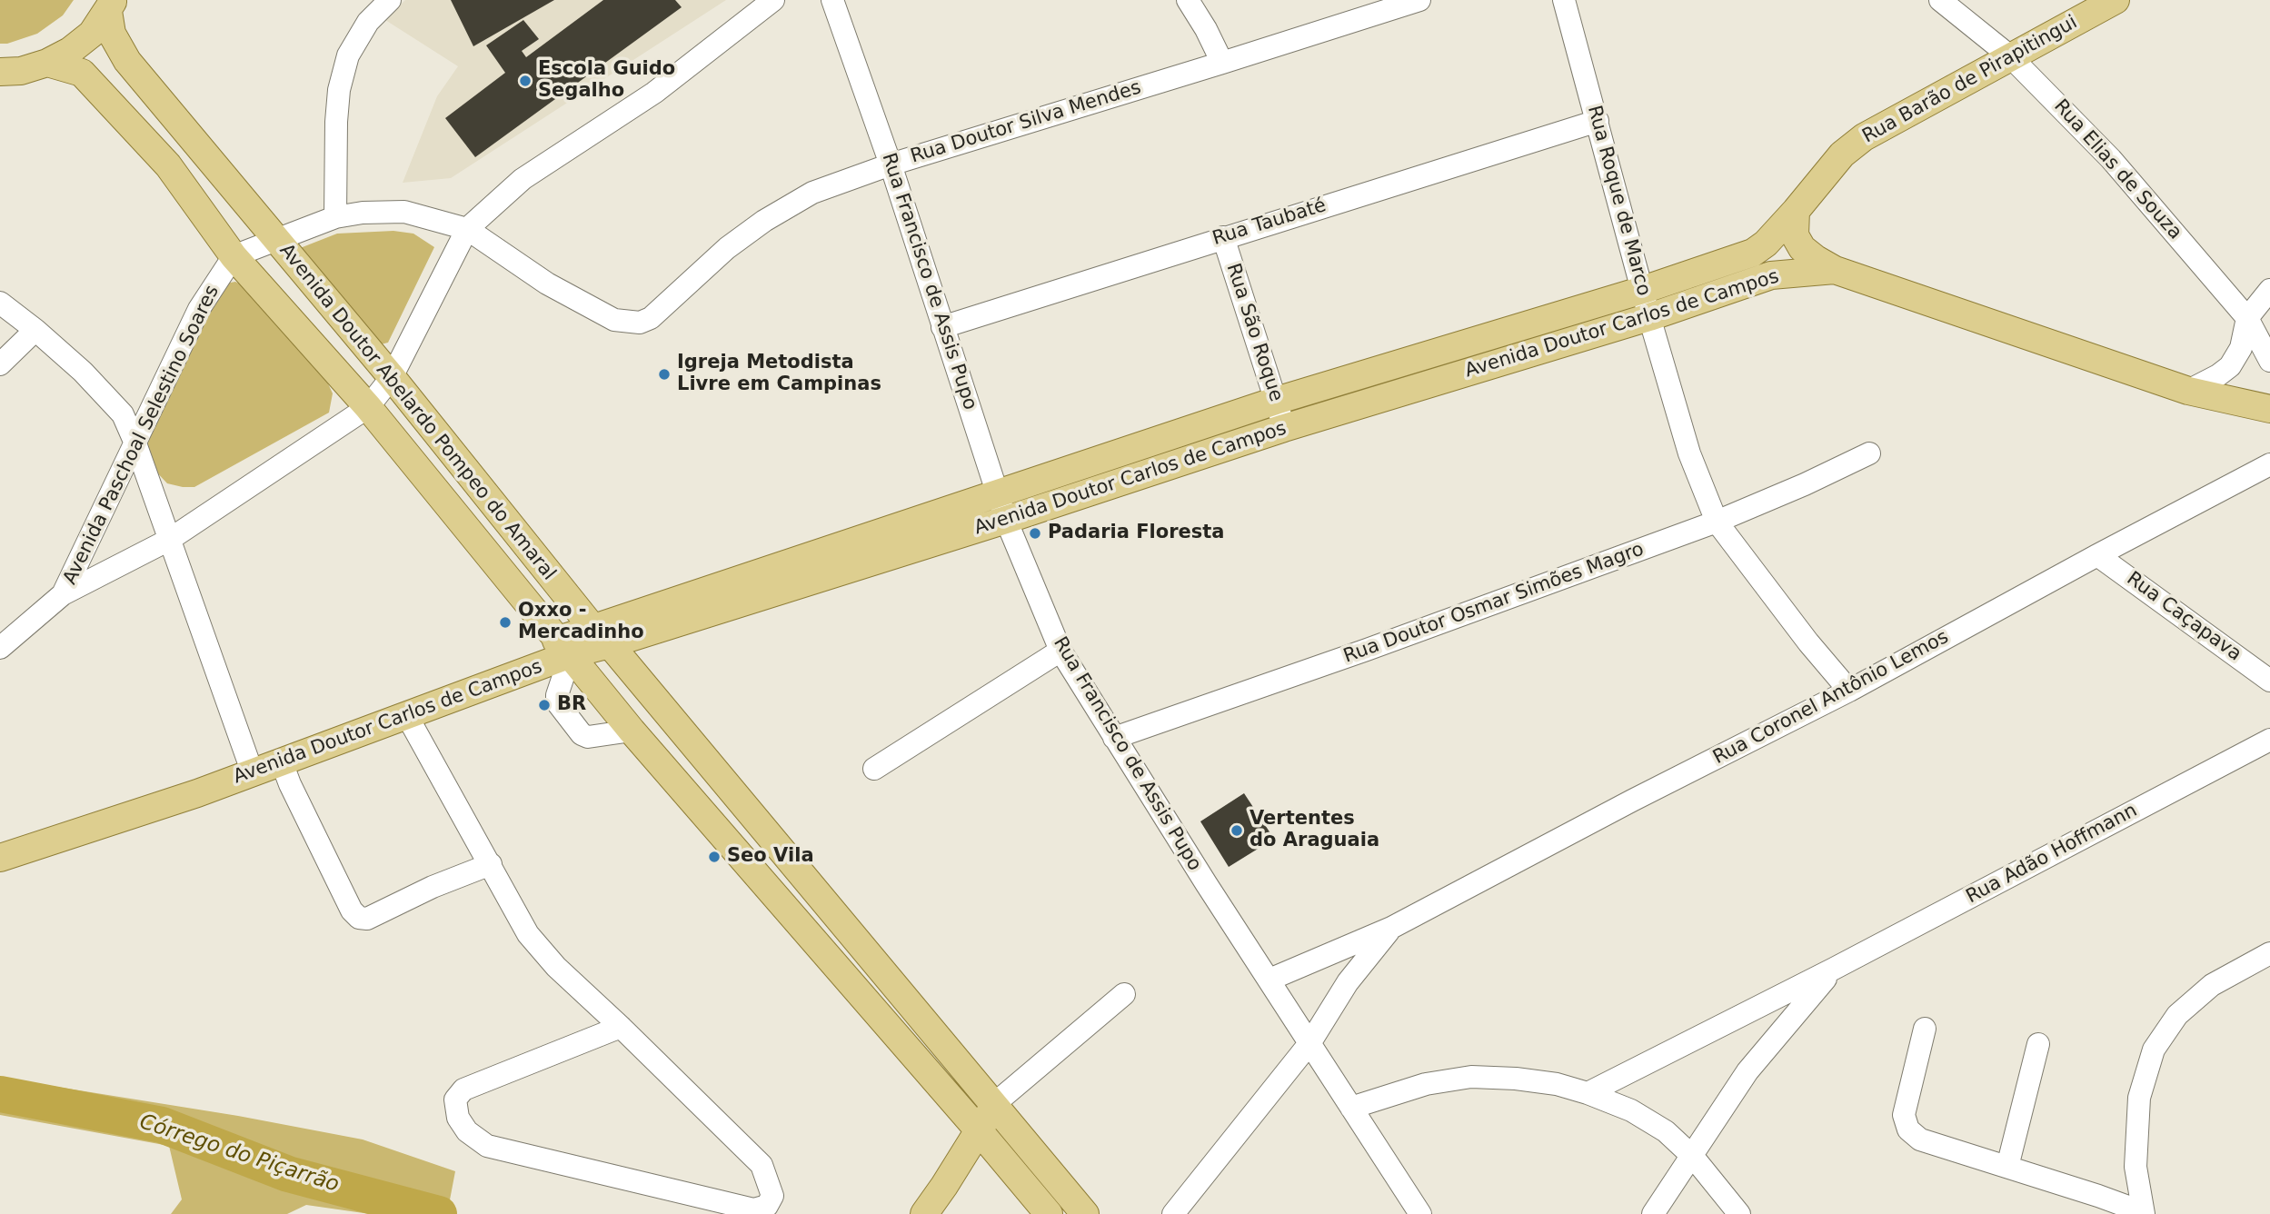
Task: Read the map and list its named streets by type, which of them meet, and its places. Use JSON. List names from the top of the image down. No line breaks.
{"streets":{"main road":["Rua Barão de Pirapitingui","Avenida Doutor Carlos de Campos","Avenida Doutor Abelardo Pompeo do Amaral"],"street":["Rua Doutor Silva Mendes","Rua Elias de Souza","Rua Roque de Marco","Rua Taubaté","Rua Francisco de Assis Pupo","Rua São Roque","Avenida Paschoal Selestino Soares","Rua Doutor Osmar Simões Magro","Rua Caçapava","Rua Coronel Antônio Lemos","Rua Adão Hoffmann"]},"crossings":[["Rua Barão de Pirapitingui","Rua Elias de Souza"],["Rua Barão de Pirapitingui","Avenida Doutor Carlos de Campos"],["Rua Doutor Silva Mendes","Rua Francisco de Assis Pupo"],["Rua Doutor Silva Mendes","Avenida Paschoal Selestino Soares"],["Rua Roque de Marco","Rua Taubaté"],["Rua Roque de Marco","Avenida Doutor Carlos de Campos"],["Rua Roque de Marco","Rua Doutor Osmar Simões Magro"],["Rua Roque de Marco","Rua Coronel Antônio Lemos"],["Rua Taubaté","Rua Francisco de Assis Pupo"],["Rua Taubaté","Rua São Roque"],["Rua Francisco de Assis Pupo","Avenida Doutor Carlos de Campos"],["Rua Francisco de Assis Pupo","Rua Doutor Osmar Simões Magro"],["Rua Francisco de Assis Pupo","Rua Coronel Antônio Lemos"],["Avenida Doutor Carlos de Campos","Rua São Roque"],["Avenida Doutor Carlos de Campos","Avenida Doutor Abelardo Pompeo do Amaral"],["Avenida Doutor Abelardo Pompeo do Amaral","Avenida Paschoal Selestino Soares"],["Rua Caçapava","Rua Coronel Antônio Lemos"]],"water":["Córrego do Piçarrão"],"places":["Escola Guido Segalho","Igreja Metodista Livre em Campinas","Padaria Floresta","Oxxo - Mercadinho","BR","Vertentes do Araguaia","Seo Vila"]}
